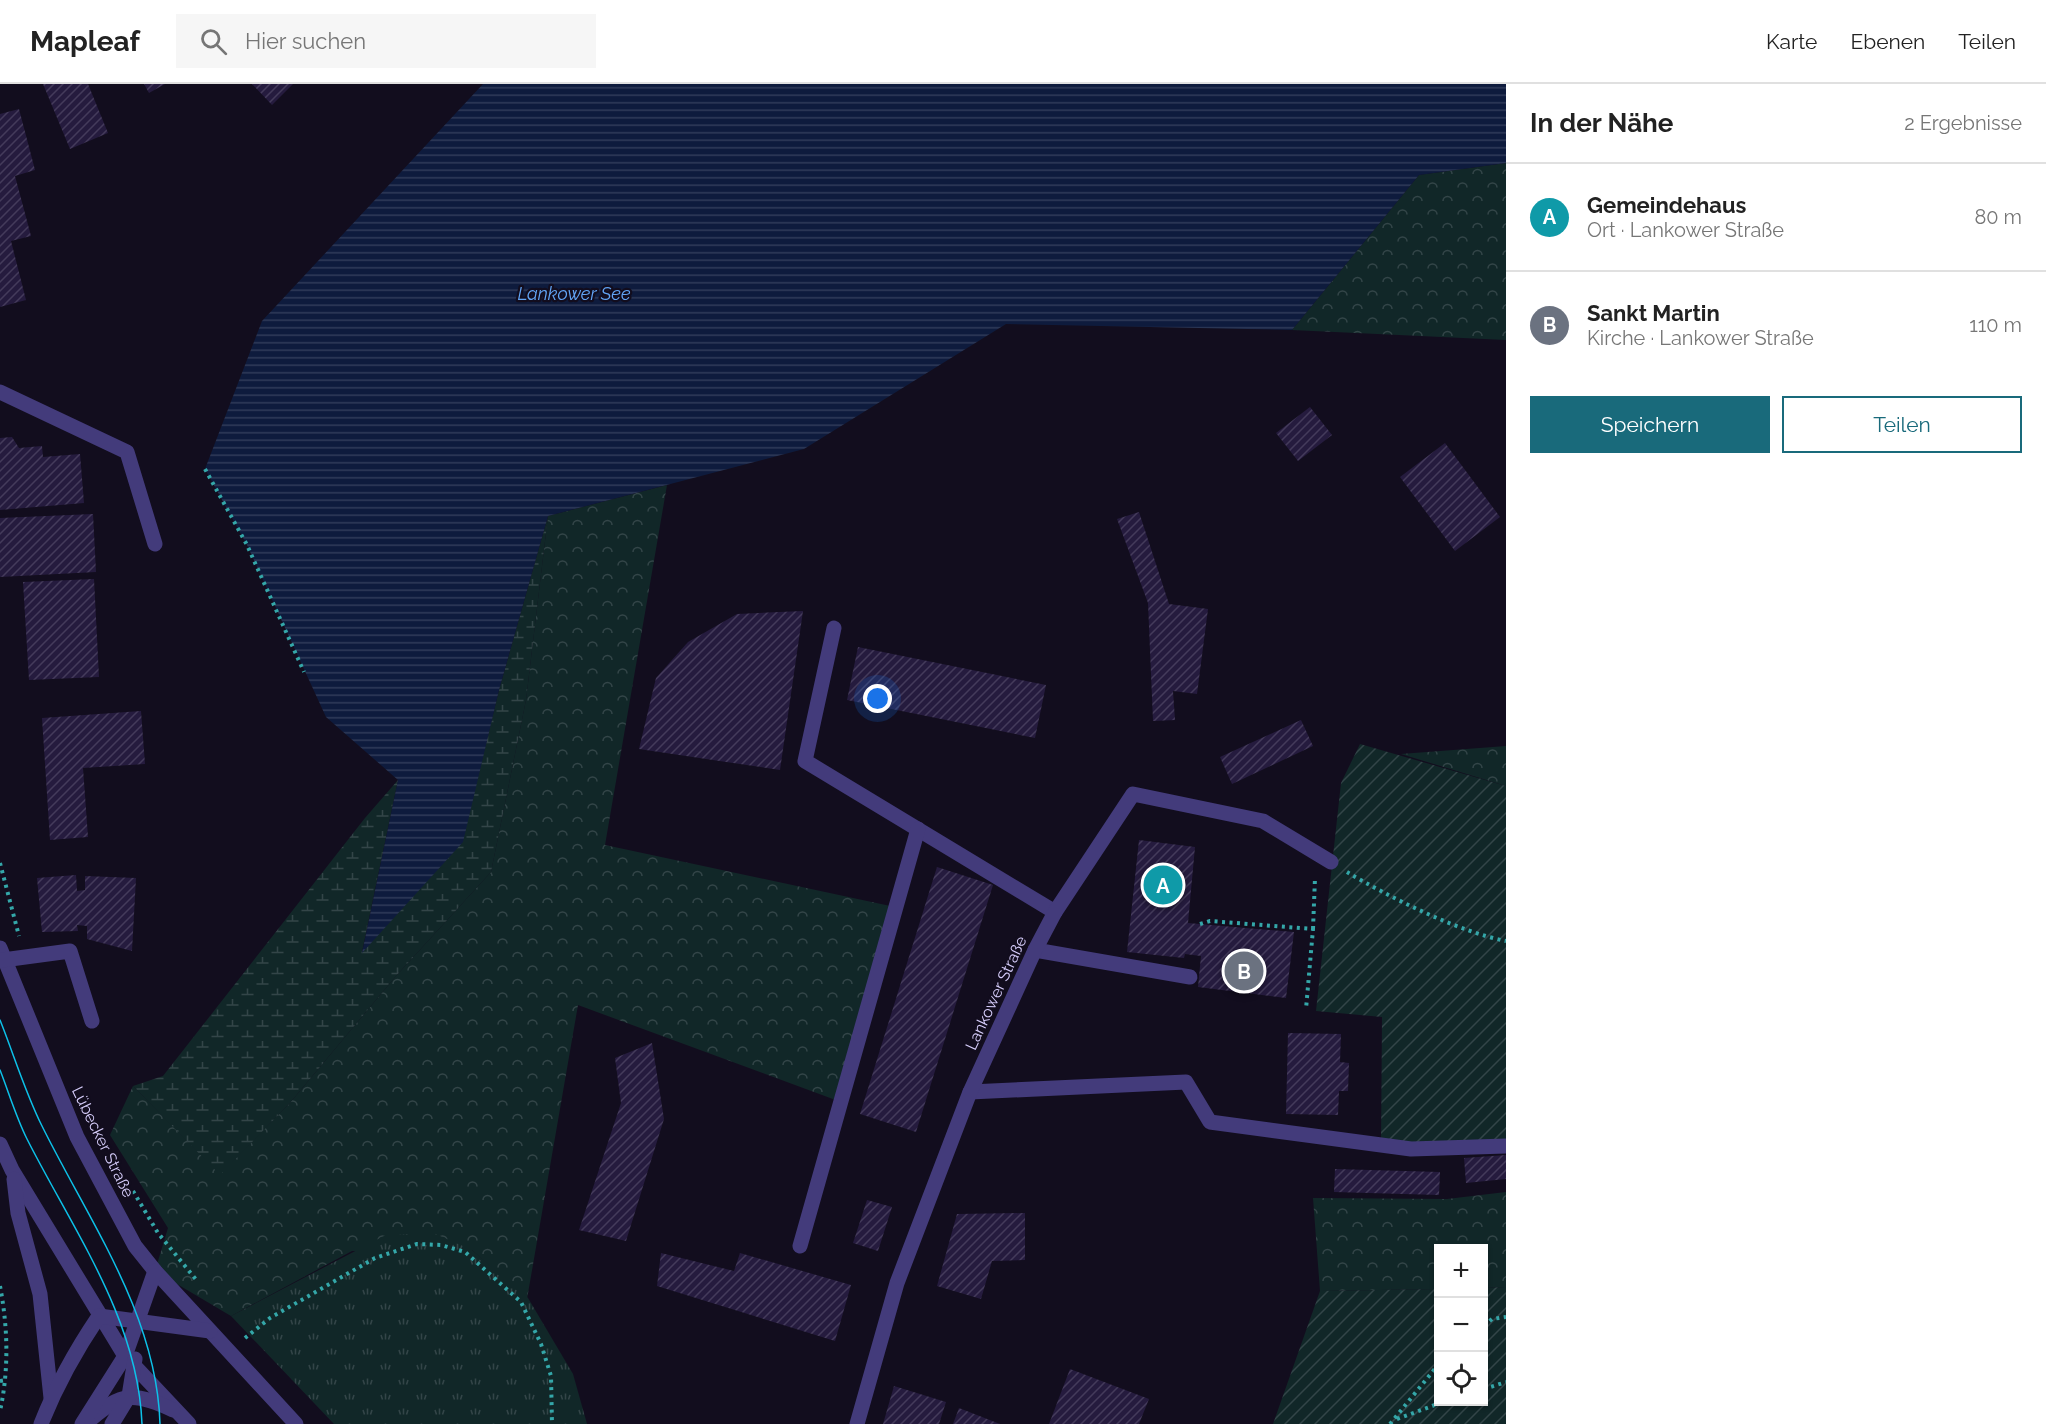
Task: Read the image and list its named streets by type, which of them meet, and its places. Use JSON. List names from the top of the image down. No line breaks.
{"streets":{"street":["Lankower Straße","Lübecker Straße"]},"water":["Lankower See"],"page":{"header":"Mapleaf","search":"Hier suchen","nav":["Karte","Ebenen","Teilen"],"heading":["In der Nähe","2 Ergebnisse"],"list":[{"mark":"A","name":"Gemeindehaus","note":"Ort · Lankower Straße","value":"80 m"},{"mark":"B","name":"Sankt Martin","note":"Kirche · Lankower Straße","value":"110 m"}],"buttons":["Speichern","Teilen"],"pins":["A","B"],"map_buttons":["+","−"]}}
